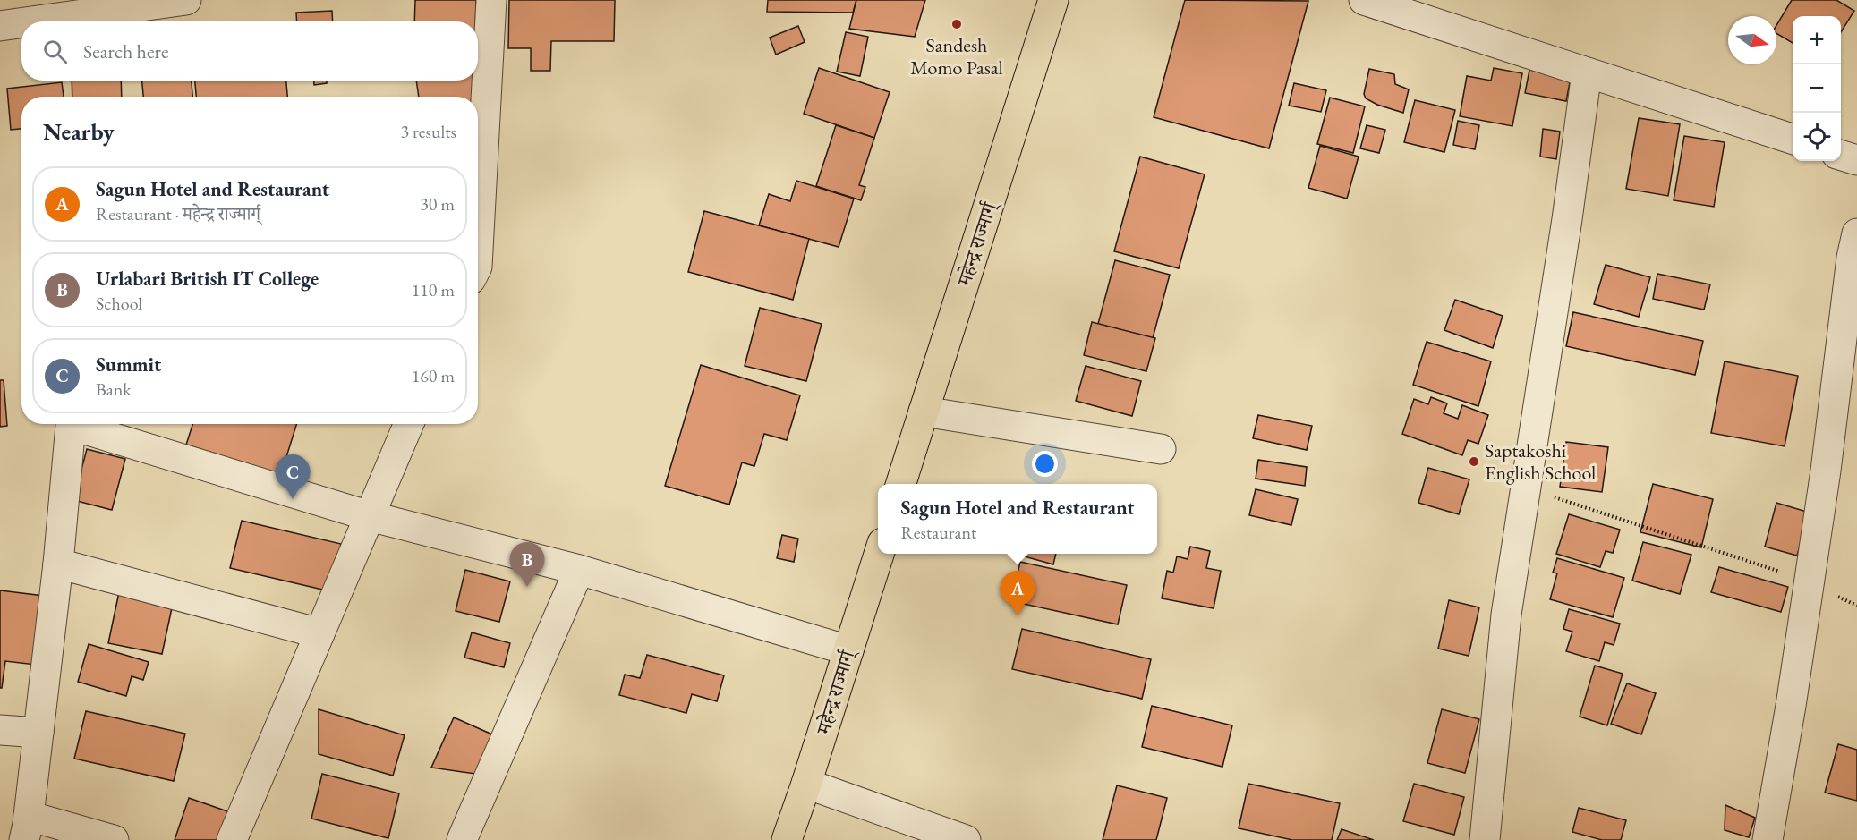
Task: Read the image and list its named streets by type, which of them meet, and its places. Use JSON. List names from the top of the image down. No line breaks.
{"streets":{"highway":["महेन्द्र राज्मार्ग्"]},"places":["Sandesh Momo Pasal","Saptakoshi English School"],"north":"right","page":{"map_buttons":["+","−"],"search":"Search here","heading":["Nearby","3 results"],"list":[{"mark":"A","name":"Sagun Hotel and Restaurant","note":"Restaurant · महेन्द्र राज्मार्ग्","value":"30 m"},{"mark":"B","name":"Urlabari British IT College","note":"School","value":"110 m"},{"mark":"C","name":"Summit","note":"Bank","value":"160 m"}],"pins":["C","B","A"],"popup":["Sagun Hotel and Restaurant","Restaurant"]}}
